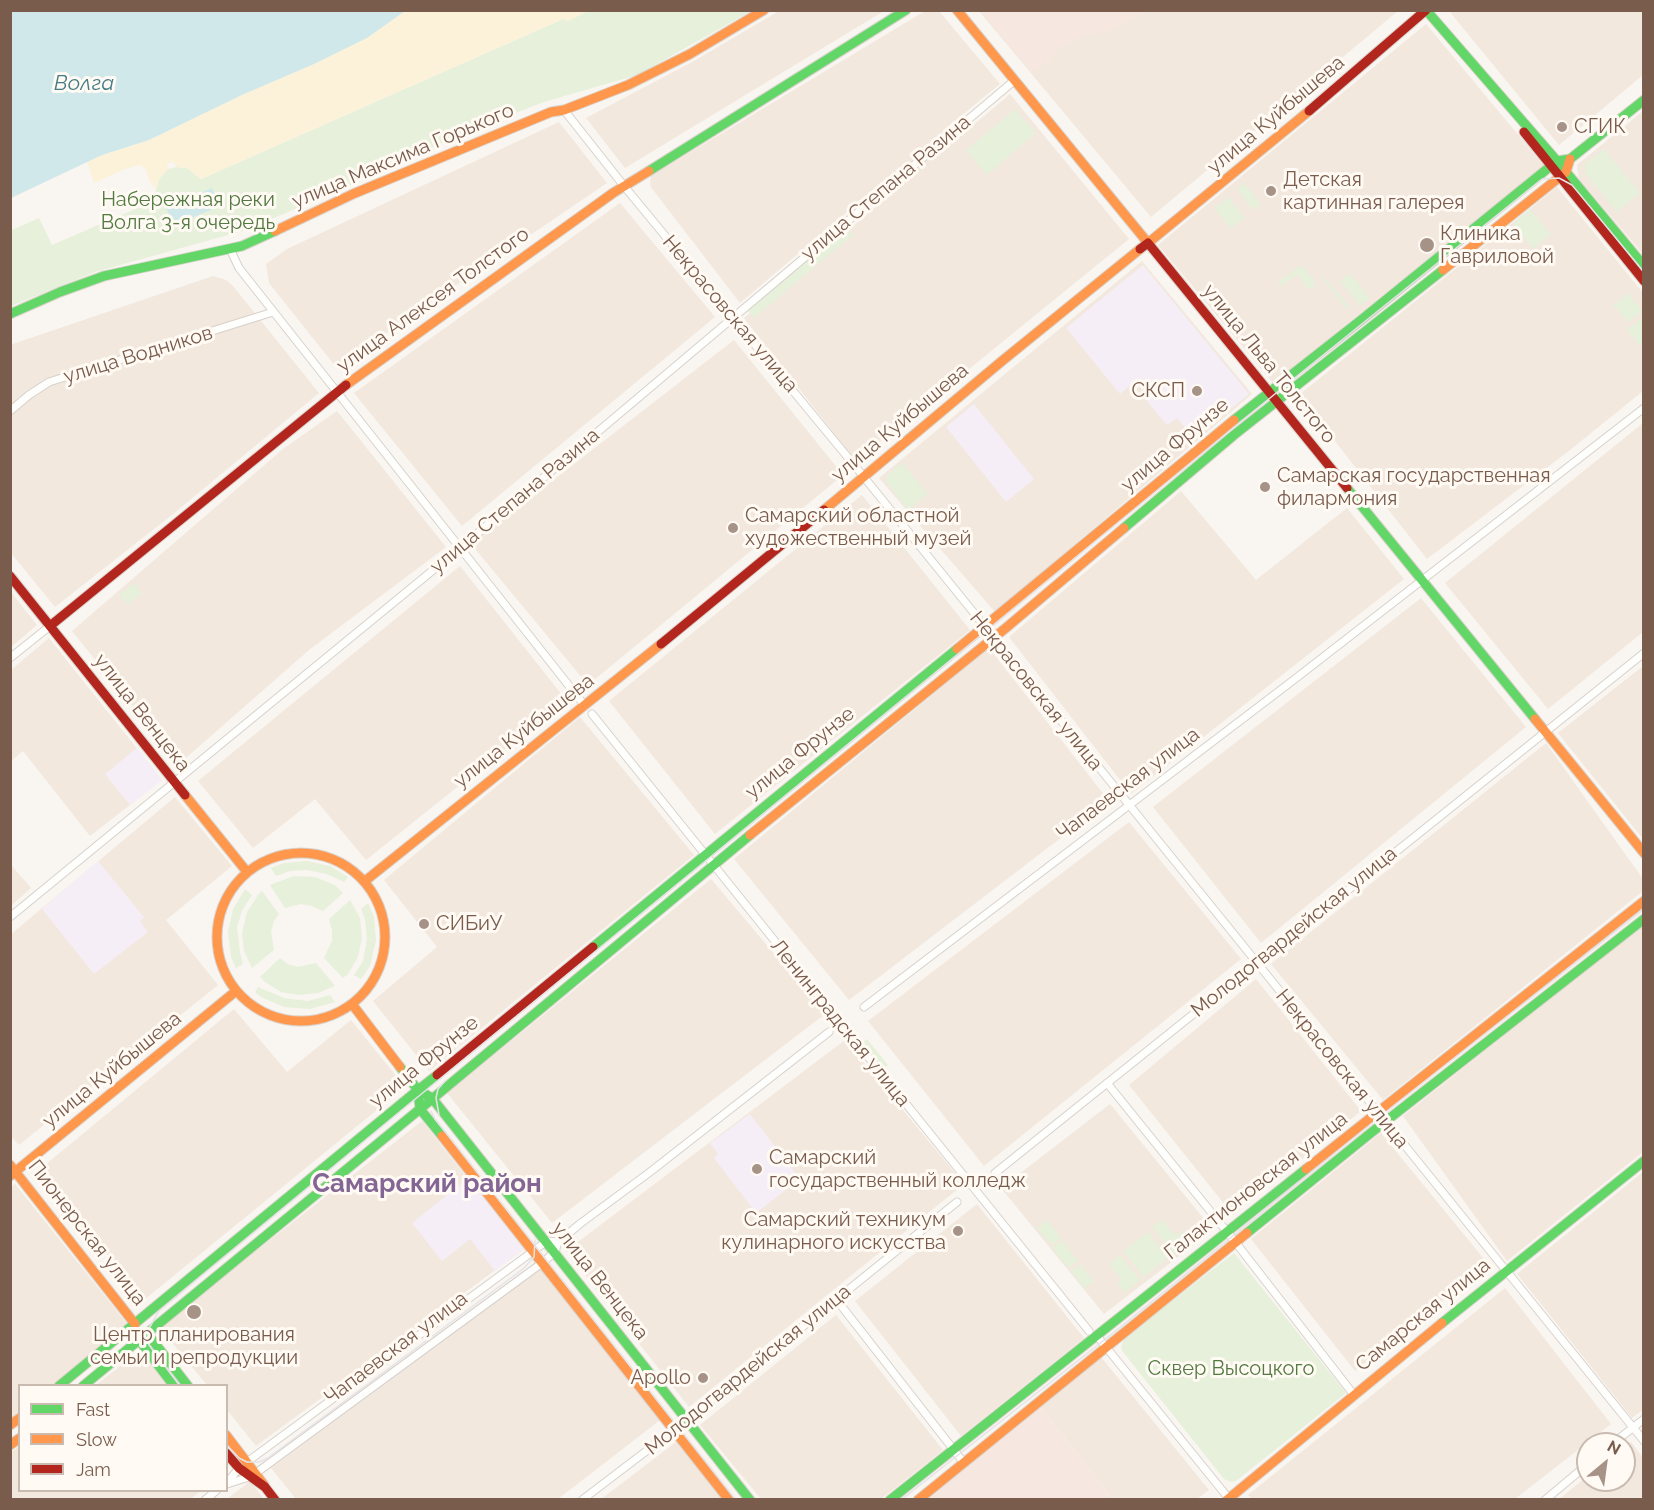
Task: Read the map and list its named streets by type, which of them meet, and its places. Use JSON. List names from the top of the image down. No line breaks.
{"streets":{"main road":["улица Куйбышева","улица Максима Горького","улица Алексея Толстого","улица Льва Толстого","улица Фрунзе","улица Венцека","Галактионовская улица","Пионерская улица","Самарская улица"],"street":["улица Степана Разина","Некрасовская улица","улица Водников","Чапаевская улица","Молодогвардейская улица","Ленинградская улица"]},"crossings":[["улица Куйбышева","Некрасовская улица"],["улица Куйбышева","улица Льва Толстого"],["улица Куйбышева","улица Венцека"],["улица Куйбышева","Пионерская улица"],["улица Максима Горького","Некрасовская улица"],["улица Степана Разина","Некрасовская улица"],["улица Степана Разина","улица Льва Толстого"],["улица Степана Разина","улица Венцека"],["улица Алексея Толстого","Некрасовская улица"],["улица Алексея Толстого","улица Венцека"],["Некрасовская улица","улица Фрунзе"],["Некрасовская улица","Чапаевская улица"],["Некрасовская улица","Молодогвардейская улица"],["Некрасовская улица","Галактионовская улица"],["Некрасовская улица","Самарская улица"],["улица Льва Толстого","улица Фрунзе"],["улица Льва Толстого","Чапаевская улица"],["улица Льва Толстого","Молодогвардейская улица"],["улица Фрунзе","улица Венцека"],["улица Фрунзе","Ленинградская улица"],["улица Фрунзе","Пионерская улица"],["улица Венцека","Чапаевская улица"],["улица Венцека","Молодогвардейская улица"],["Ленинградская улица","Галактионовская улица"],["Ленинградская улица","Самарская улица"]],"districts":["Самарский район"],"water":["Волга"],"parks":["Набережная реки Волга 3-я очередь","Сквер Высоцкого"],"places":["СГИК","Детская картинная галерея","Клиника Гавриловой","СКСП","Самарская государственная филармония","Самарский областной художественный музей","СИБиУ","Самарский государственный колледж","Самарский техникум кулинарного искусства","Центр планирования семьи и репродукции","Apollo"],"legend":["Fast","Slow","Jam"],"north":"top right"}
